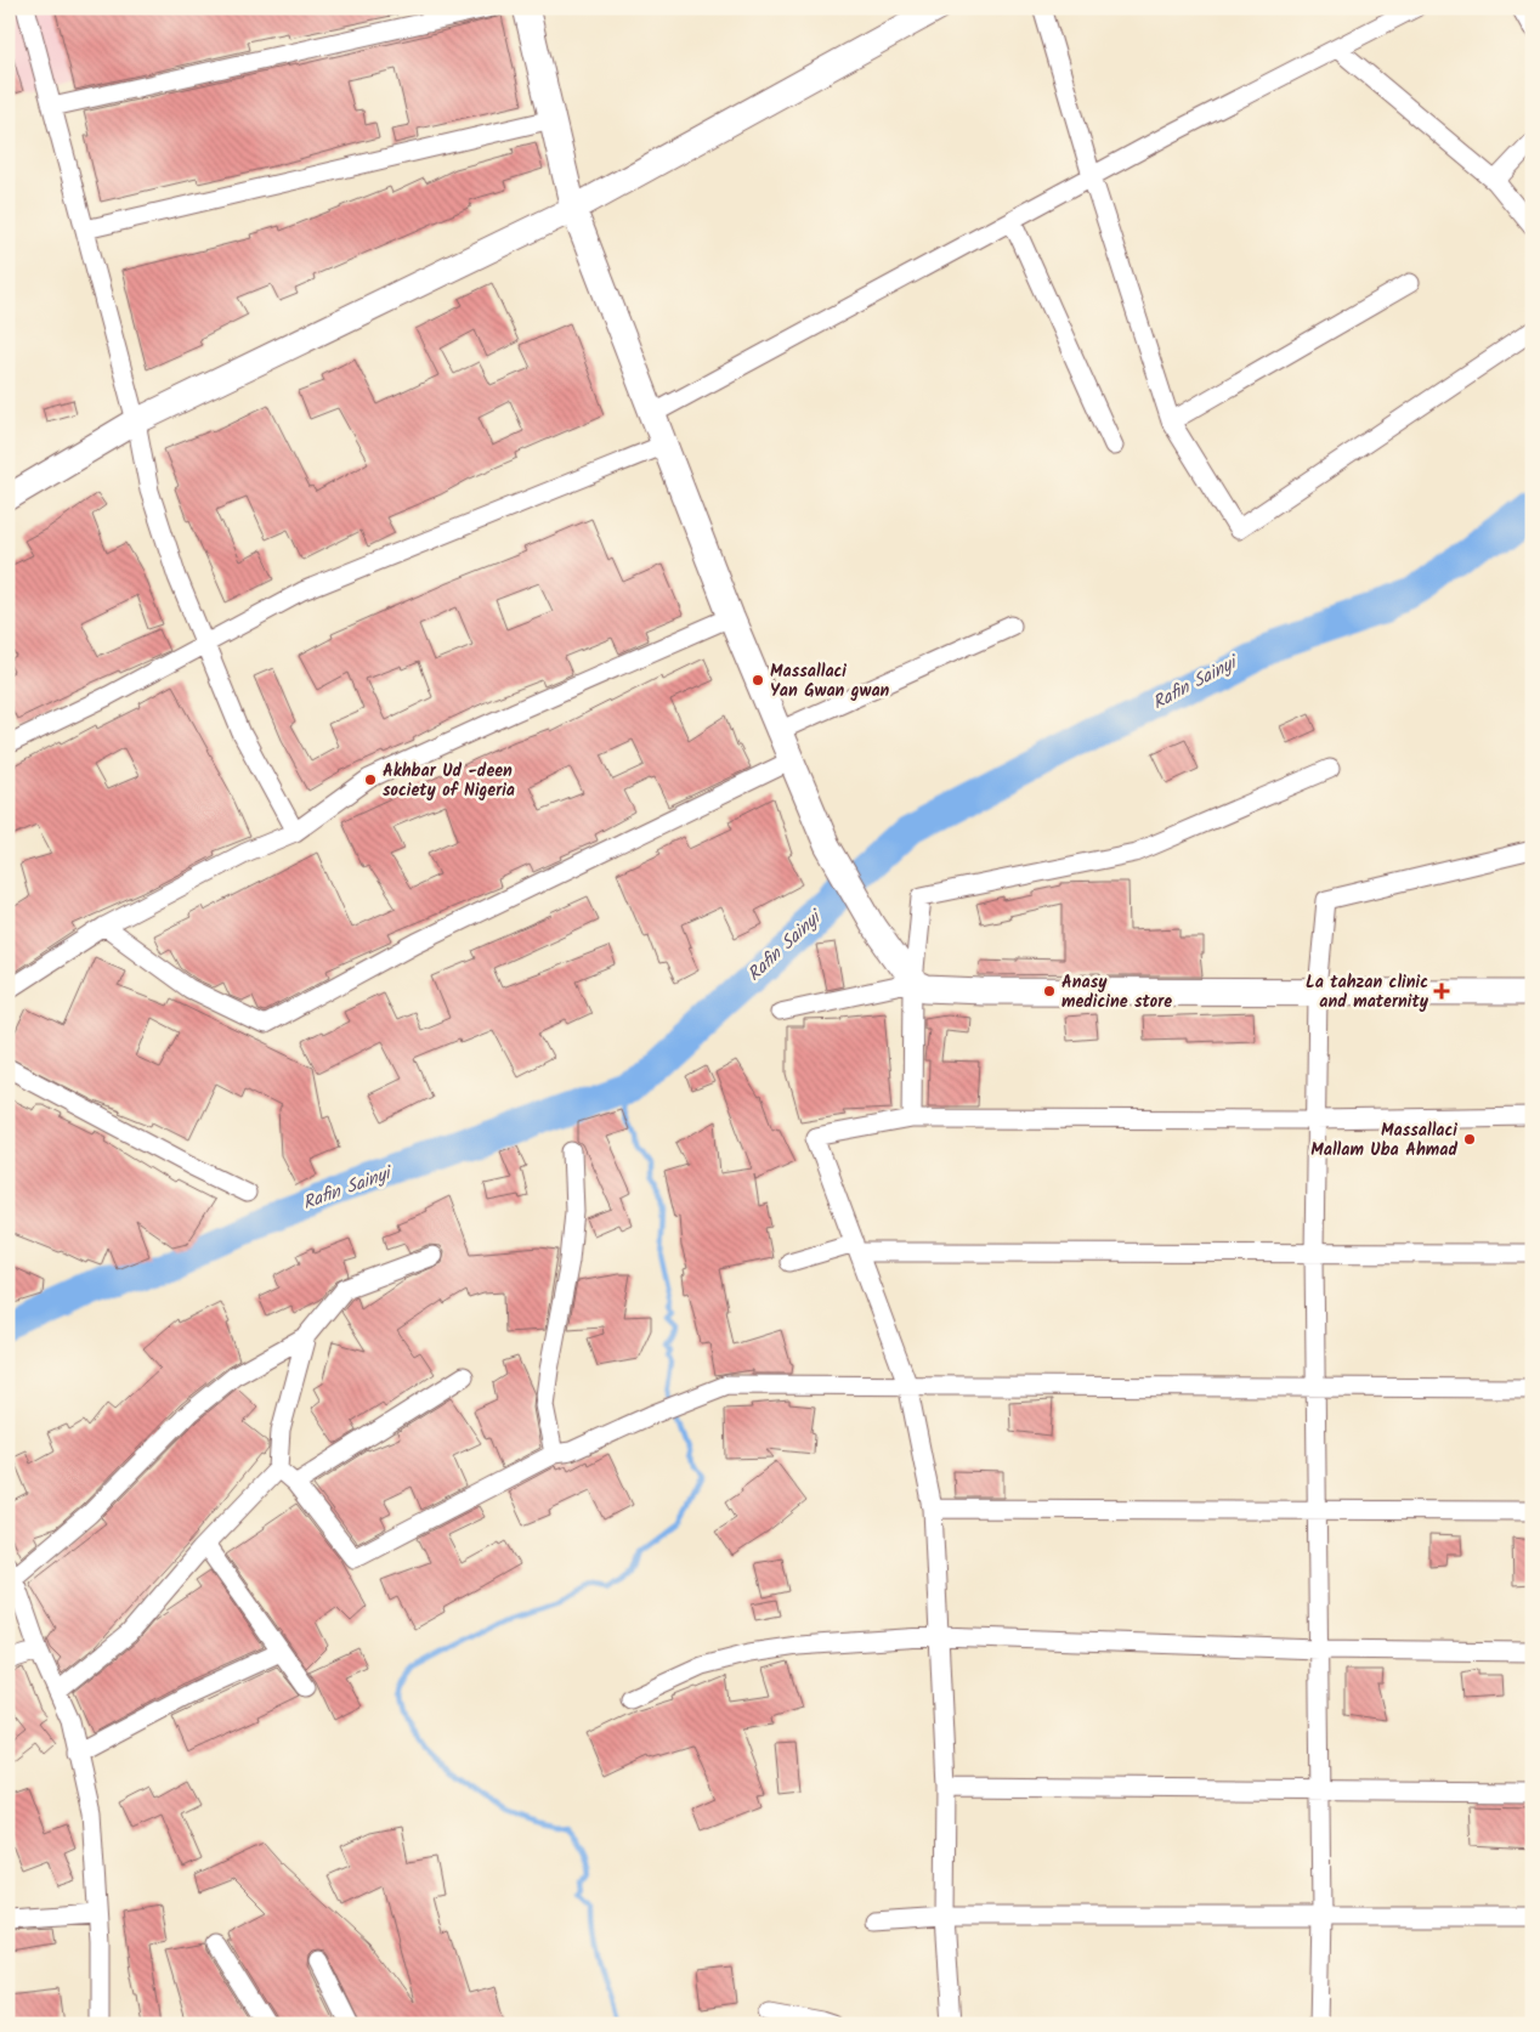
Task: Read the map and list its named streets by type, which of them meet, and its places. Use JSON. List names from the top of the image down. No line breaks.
{"water":["Rafin Sainyi"],"places":{"other":["Massallaci Yan Gwan gwan","Akhbar Ud -deen society of Nigeria","Anasy medicine store","Massallaci Mallam Uba Ahmad"],"health":["La tahzan clinic and maternity"]}}
